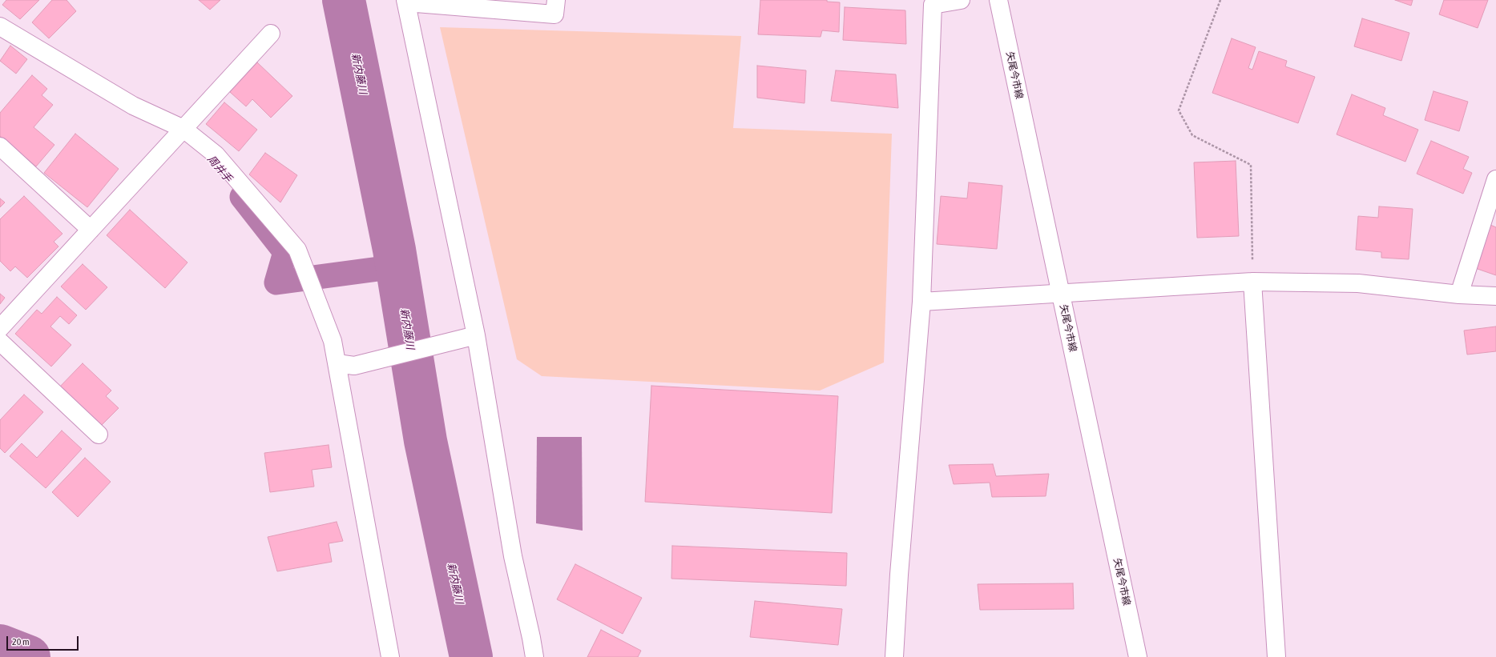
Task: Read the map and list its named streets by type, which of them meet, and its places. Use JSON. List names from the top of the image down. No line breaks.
{"streets":{"street":["矢尾今市線"]},"water":["新内藤川","周井手"],"scale_bar":"20 m"}
